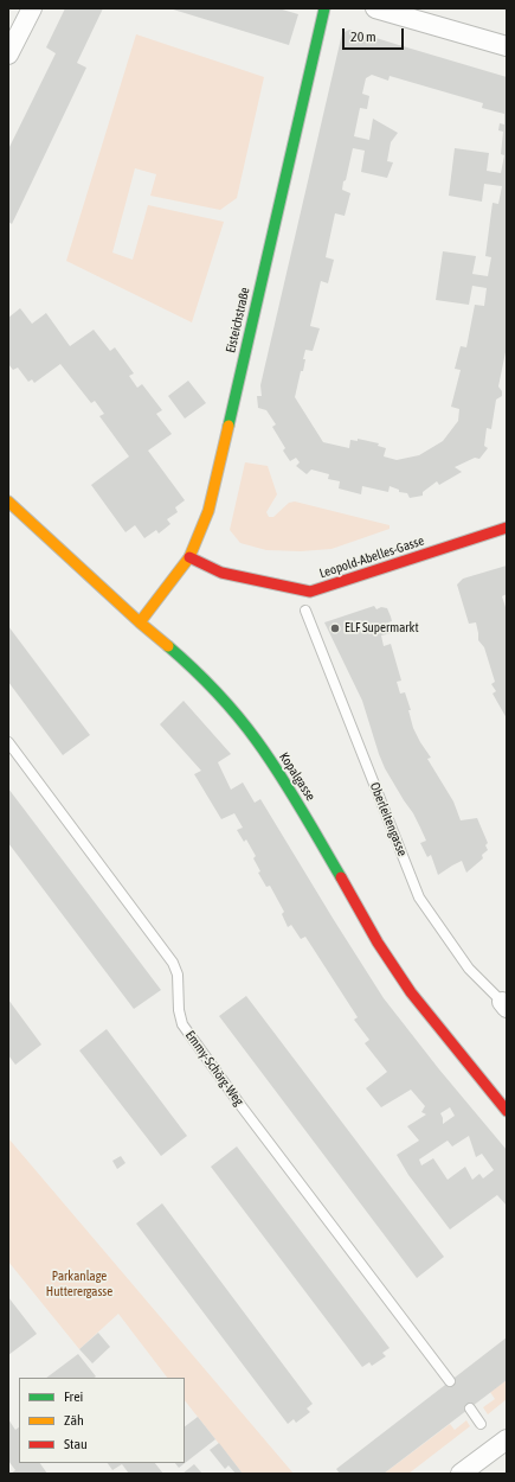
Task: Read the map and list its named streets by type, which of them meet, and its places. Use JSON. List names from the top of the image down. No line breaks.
{"streets":{"street":["Eisteichstraße","Leopold-Abelles-Gasse","Kopalgasse"],"lane":["Oberleitengasse","Emmy-Schörg-Weg"]},"crossings":[["Eisteichstraße","Leopold-Abelles-Gasse"],["Eisteichstraße","Kopalgasse"]],"parks":["Parkanlage Hutterergasse"],"places":["ELF Supermarkt"],"legend":["Frei","Zäh","Stau"],"scale_bar":"20 m"}
